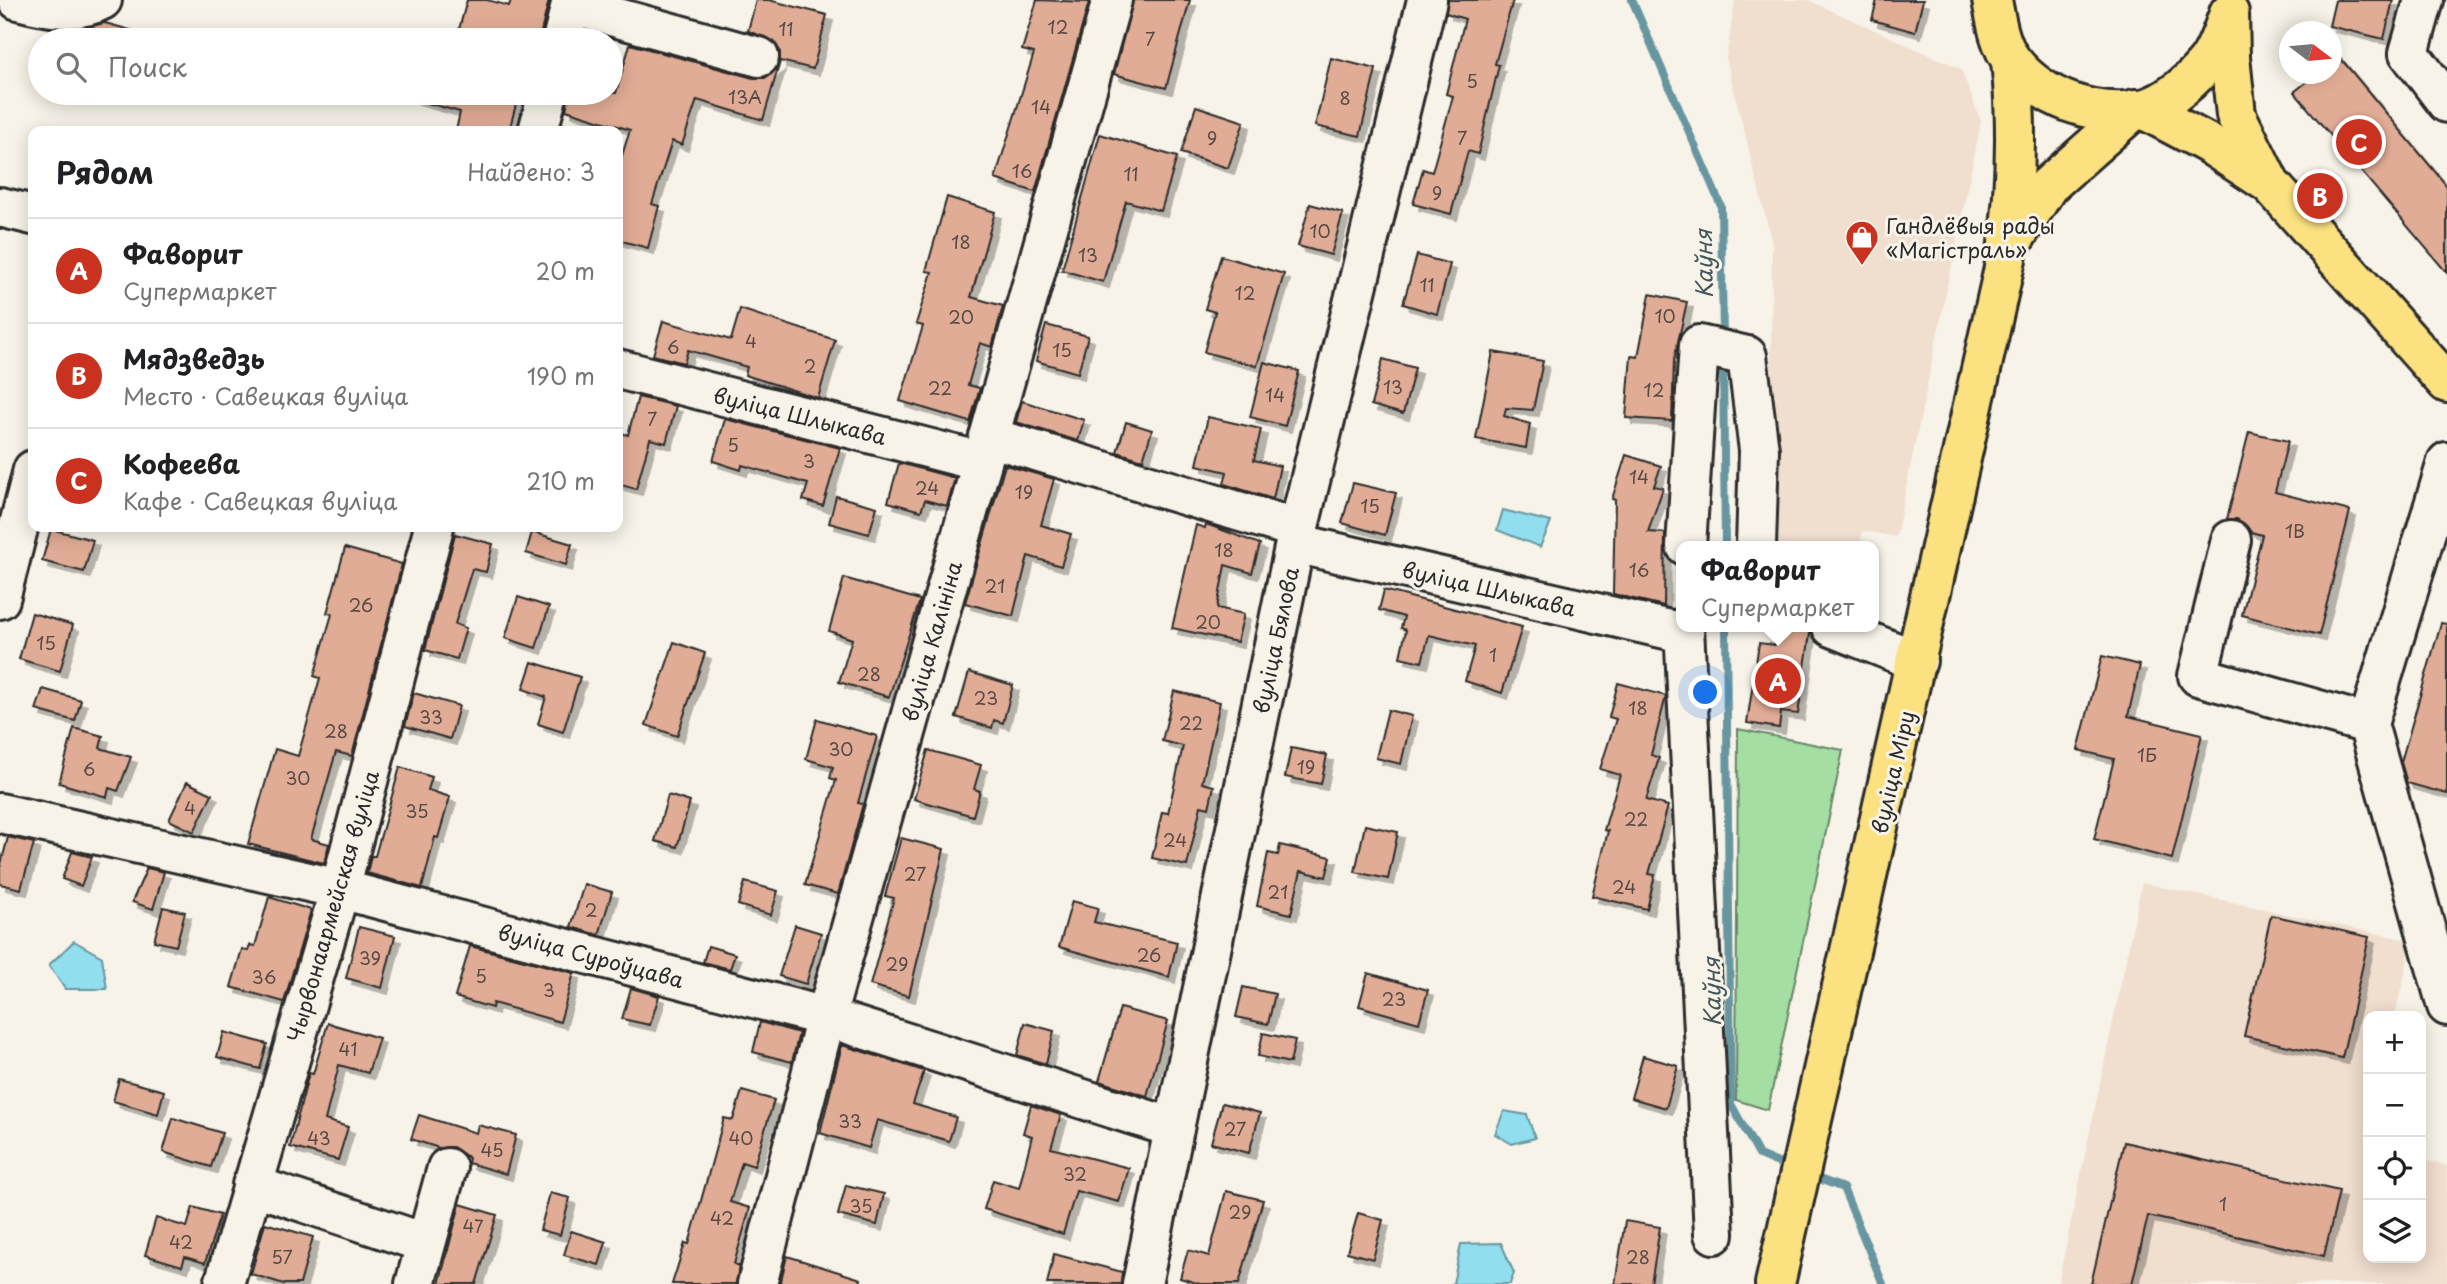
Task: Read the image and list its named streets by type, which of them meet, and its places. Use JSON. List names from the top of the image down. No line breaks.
{"streets":{"main road":["вуліца Міру"],"street":["вуліца Шлыкава","вуліца Бялова","вуліца Калініна","Чырвонаармейская вуліца","вуліца Суроўцава"]},"crossings":[["вуліца Шлыкава","вуліца Бялова"],["вуліца Шлыкава","вуліца Калініна"],["вуліца Бялова","вуліца Суроўцава"],["вуліца Калініна","вуліца Суроўцава"],["Чырвонаармейская вуліца","вуліца Суроўцава"]],"water":["Каўня"],"places":{"shop":["Гандлёвыя рады «Магістраль»"]},"house_numbers":["12","11","7","5","13А","8","14","9","7","16","11","9","10","18","13","11","12","10","20","4","6","15","2","13","22","12","14","7","5","3","14","24","19","15","1В","18","16","21","26","20","15","1","28","23","18","33","22","28","30","1Б","19","6","30","4","35","22","24","27","24","21","2","26","39","29","5","36","3","23","41","33","27","43","40","45","32","1","35","29","42","47","42","57","28"],"north":"right","page":{"search":"Поиск","pins":["C","B","A"],"heading":["Рядом","Найдено: 3"],"list":[{"mark":"A","name":"Фаворит","note":"Супермаркет","value":"20 m"},{"mark":"B","name":"Мядзведзь","note":"Место · Савецкая вуліца","value":"190 m"},{"mark":"C","name":"Кофеева","note":"Кафе · Савецкая вуліца","value":"210 m"}],"popup":["Фаворит","Супермаркет"],"map_buttons":["+","−"]}}
